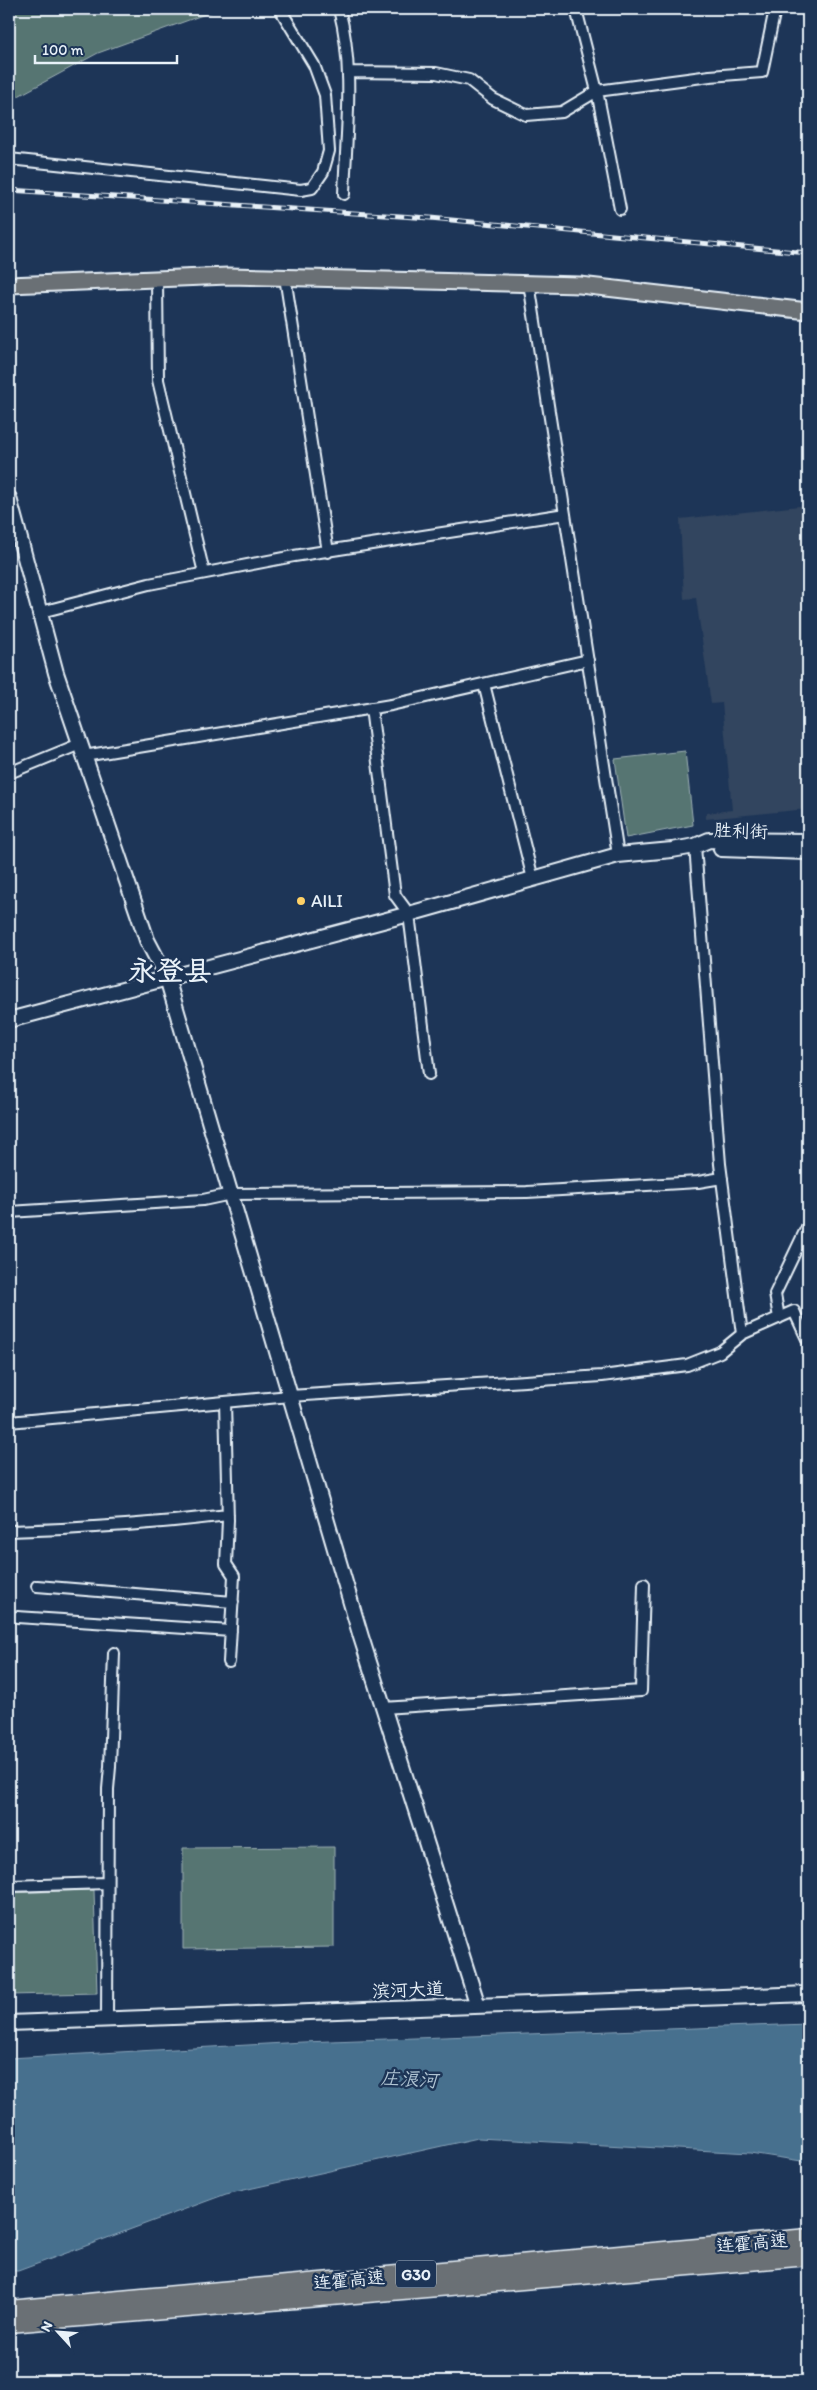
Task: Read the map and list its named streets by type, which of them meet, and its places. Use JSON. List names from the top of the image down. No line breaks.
{"streets":{"highway":["连霍高速","G30"],"street":["胜利街","滨河大道"]},"districts":["永登县"],"water":["庄浪河"],"places":["AILI"],"scale_bar":"100 m","north":"top left"}
